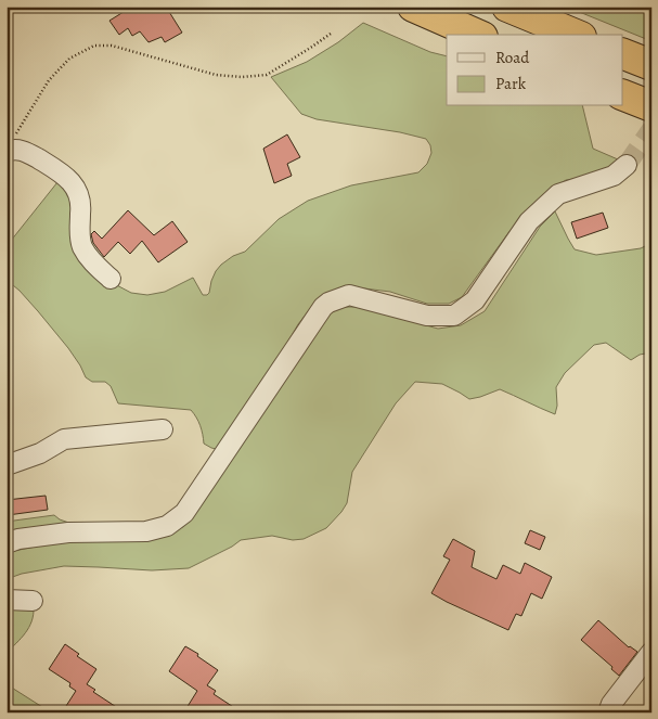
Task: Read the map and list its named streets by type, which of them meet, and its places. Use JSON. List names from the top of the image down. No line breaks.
{"legend":["Road","Park"]}
